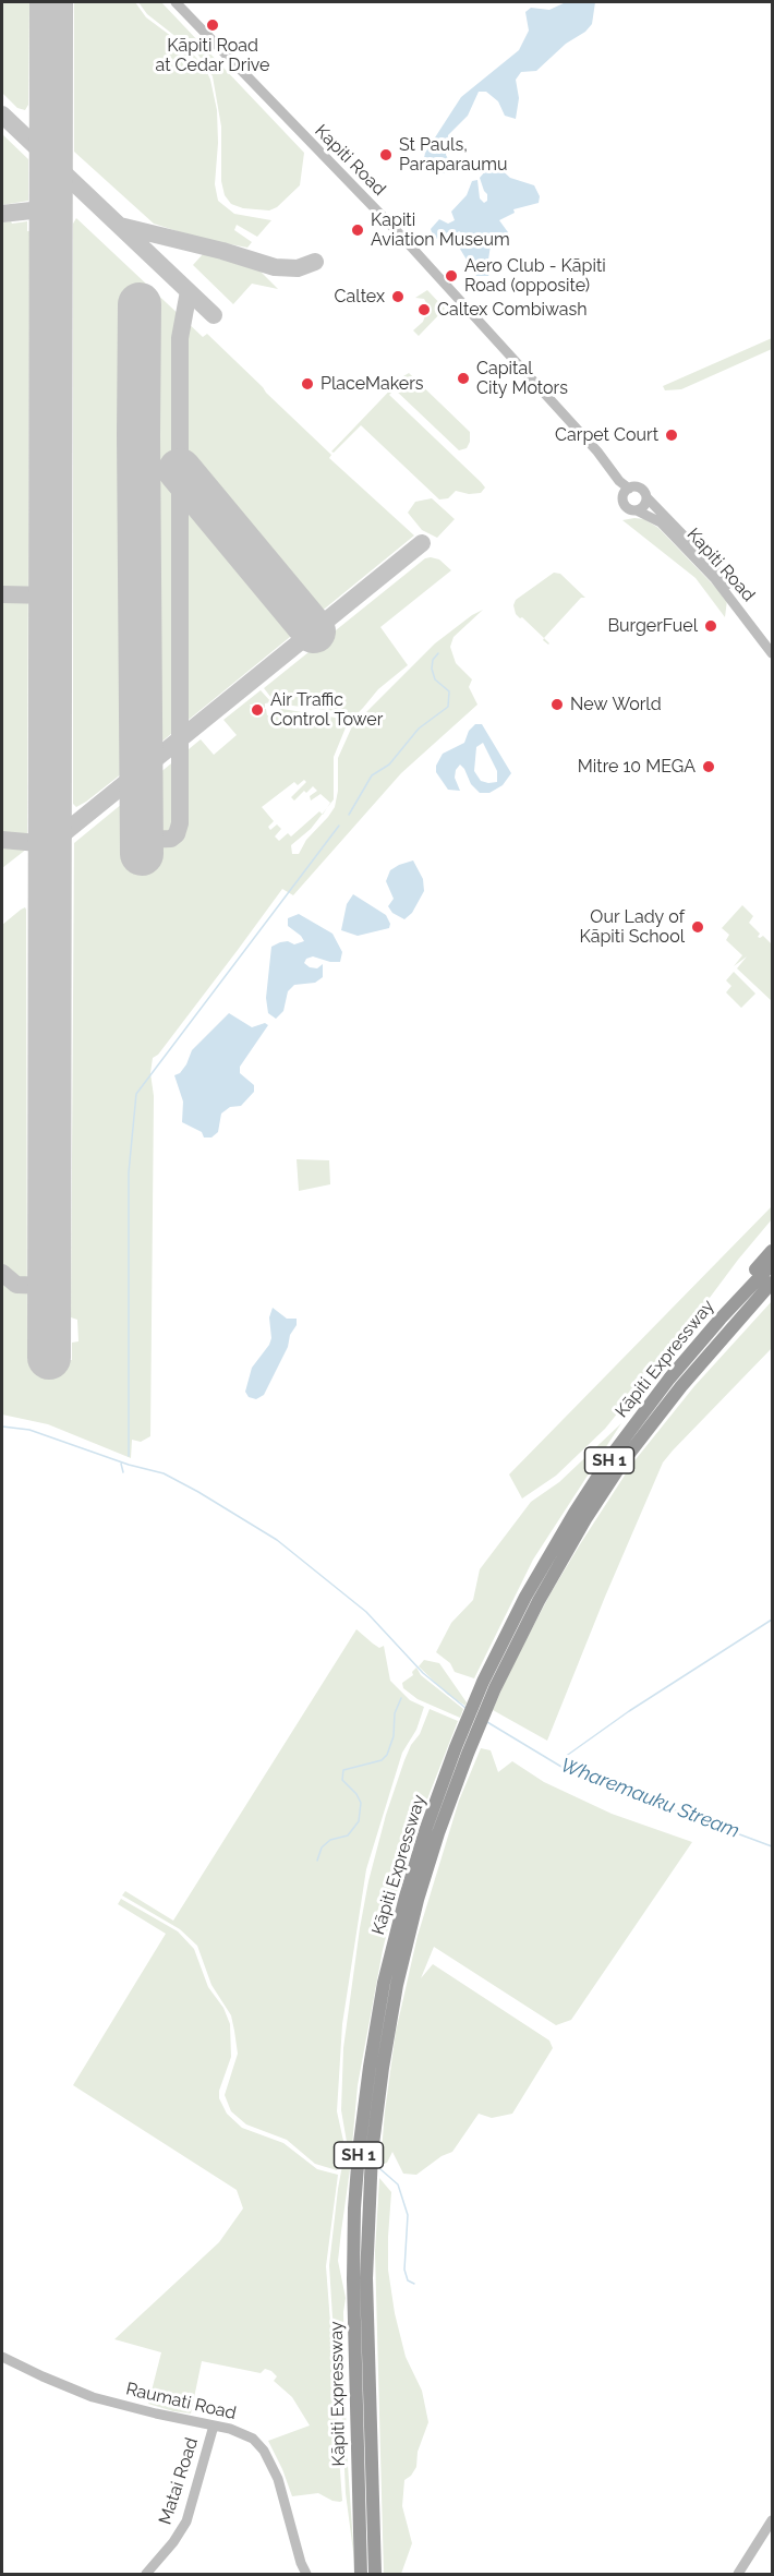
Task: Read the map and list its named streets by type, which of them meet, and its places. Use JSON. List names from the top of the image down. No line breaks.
{"streets":{"highway":["Kāpiti Expressway","SH 1"],"main road":["Kapiti Road","Raumati Road","Matai Road"]},"crossings":[["Raumati Road","Matai Road"]],"water":["Wharemauku Stream"],"places":["Kāpiti Road at Cedar Drive","St Pauls, Paraparaumu","Kapiti Aviation Museum","Aero Club - Kāpiti Road (opposite)","Caltex","Caltex Combiwash","Capital City Motors","PlaceMakers","Carpet Court","BurgerFuel","New World","Air Traffic Control Tower","Mitre 10 MEGA","Our Lady of Kāpiti School"]}
